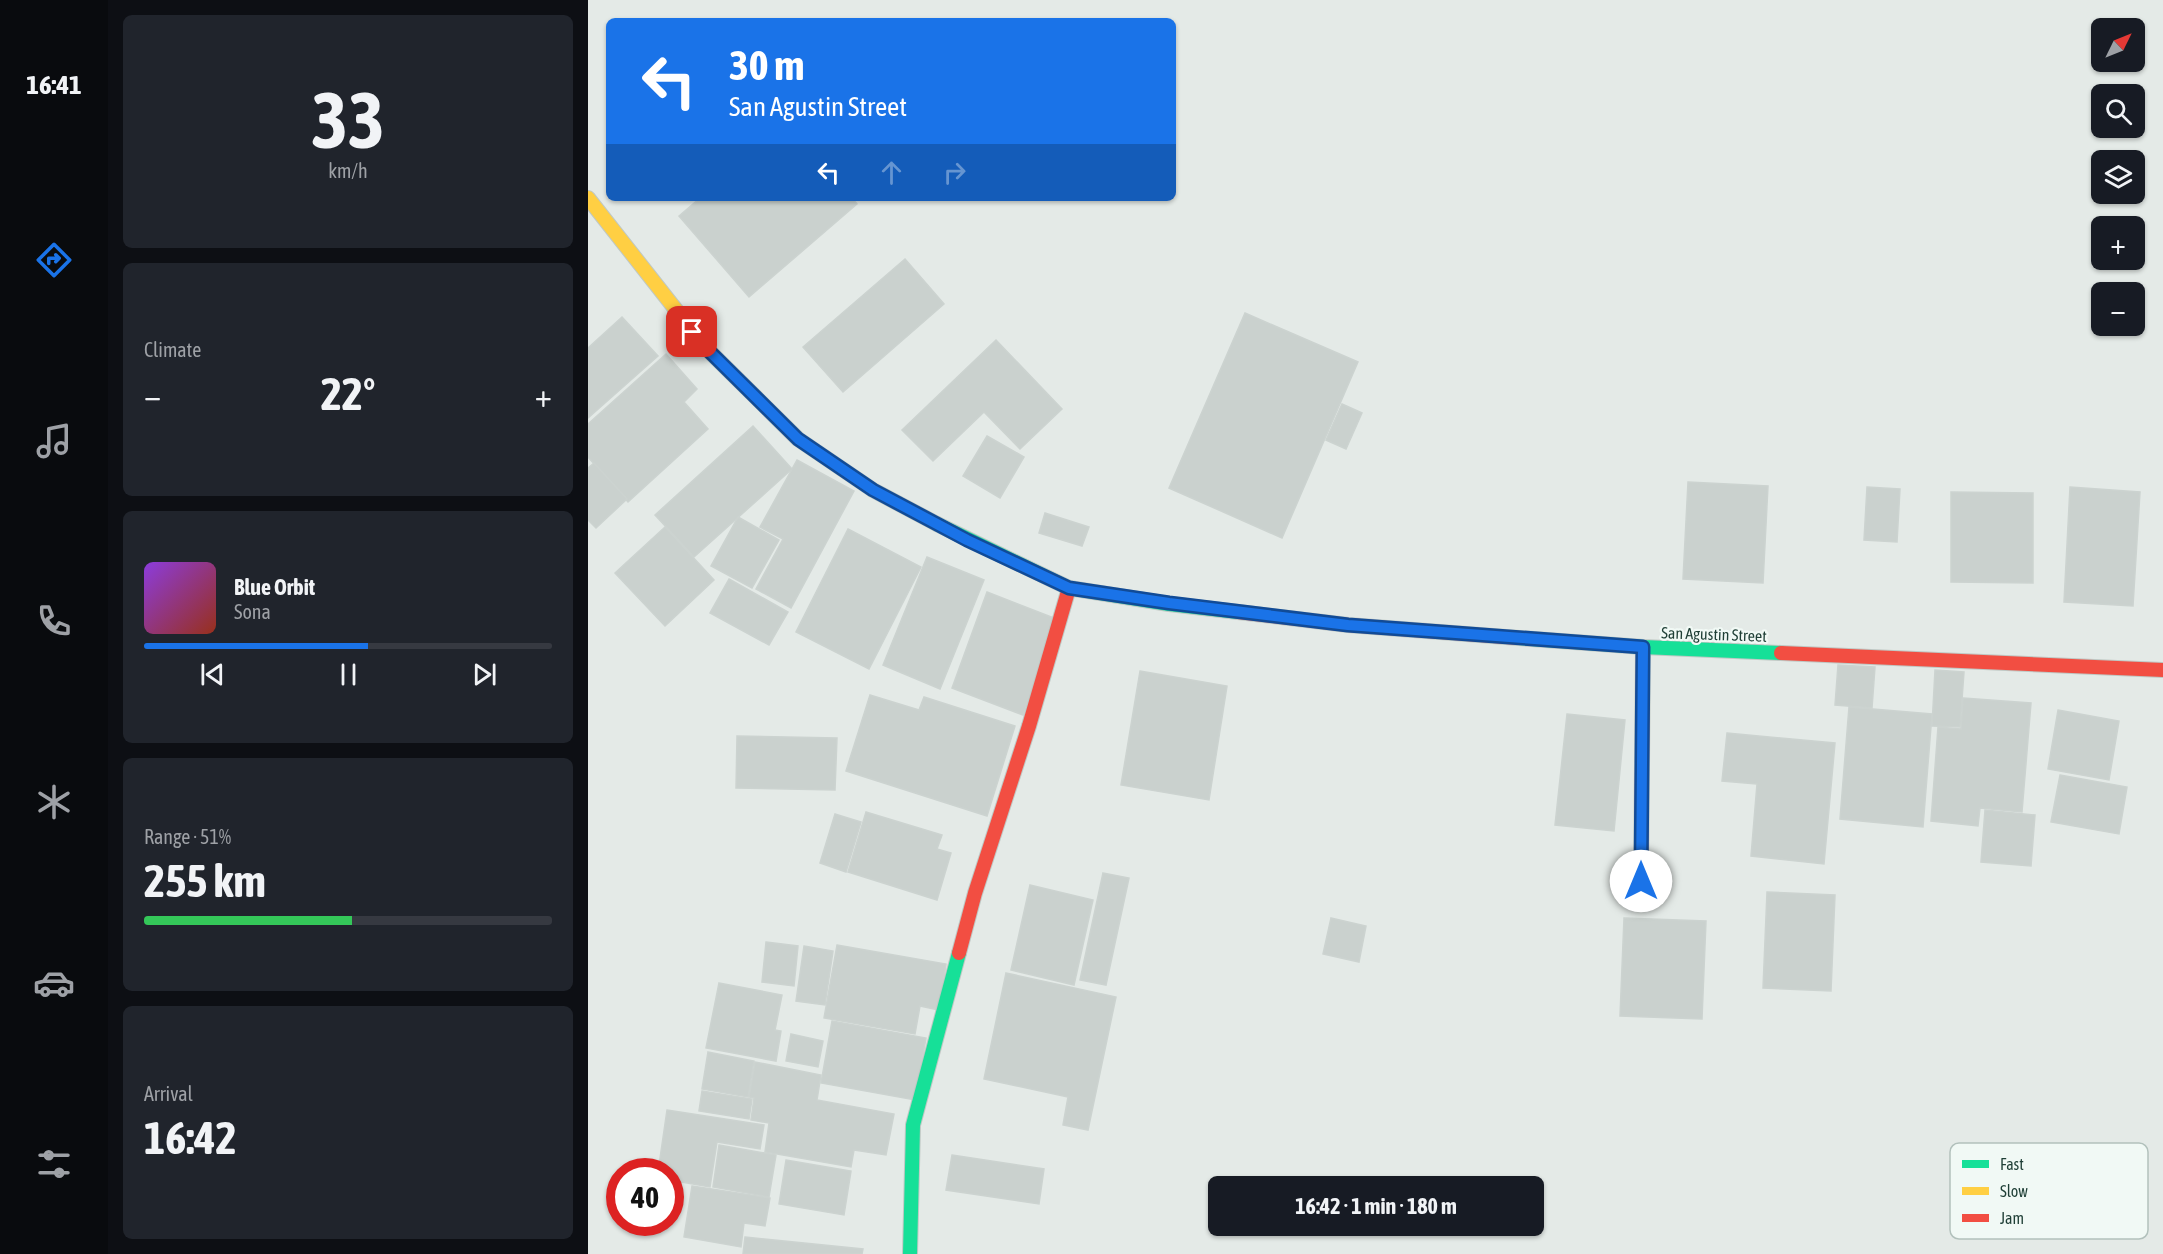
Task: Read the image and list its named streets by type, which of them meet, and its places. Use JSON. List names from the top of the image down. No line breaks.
{"streets":{"street":["San Agustin Street"]},"legend":["Fast","Slow","Jam"],"north":"top right","page":{"tabs":"16:41","tile":[["33","km/h"],"Climate",["Range · 51%","255 km"],["Arrival","16:42"]],"map_buttons":["+","−"],"turn":["30 m","San Agustin Street"],"heat":["−","22°","+"],"song":["Blue Orbit","Sona"],"limit":"40","trip":"16:42 · 1 min · 180 m"}}
